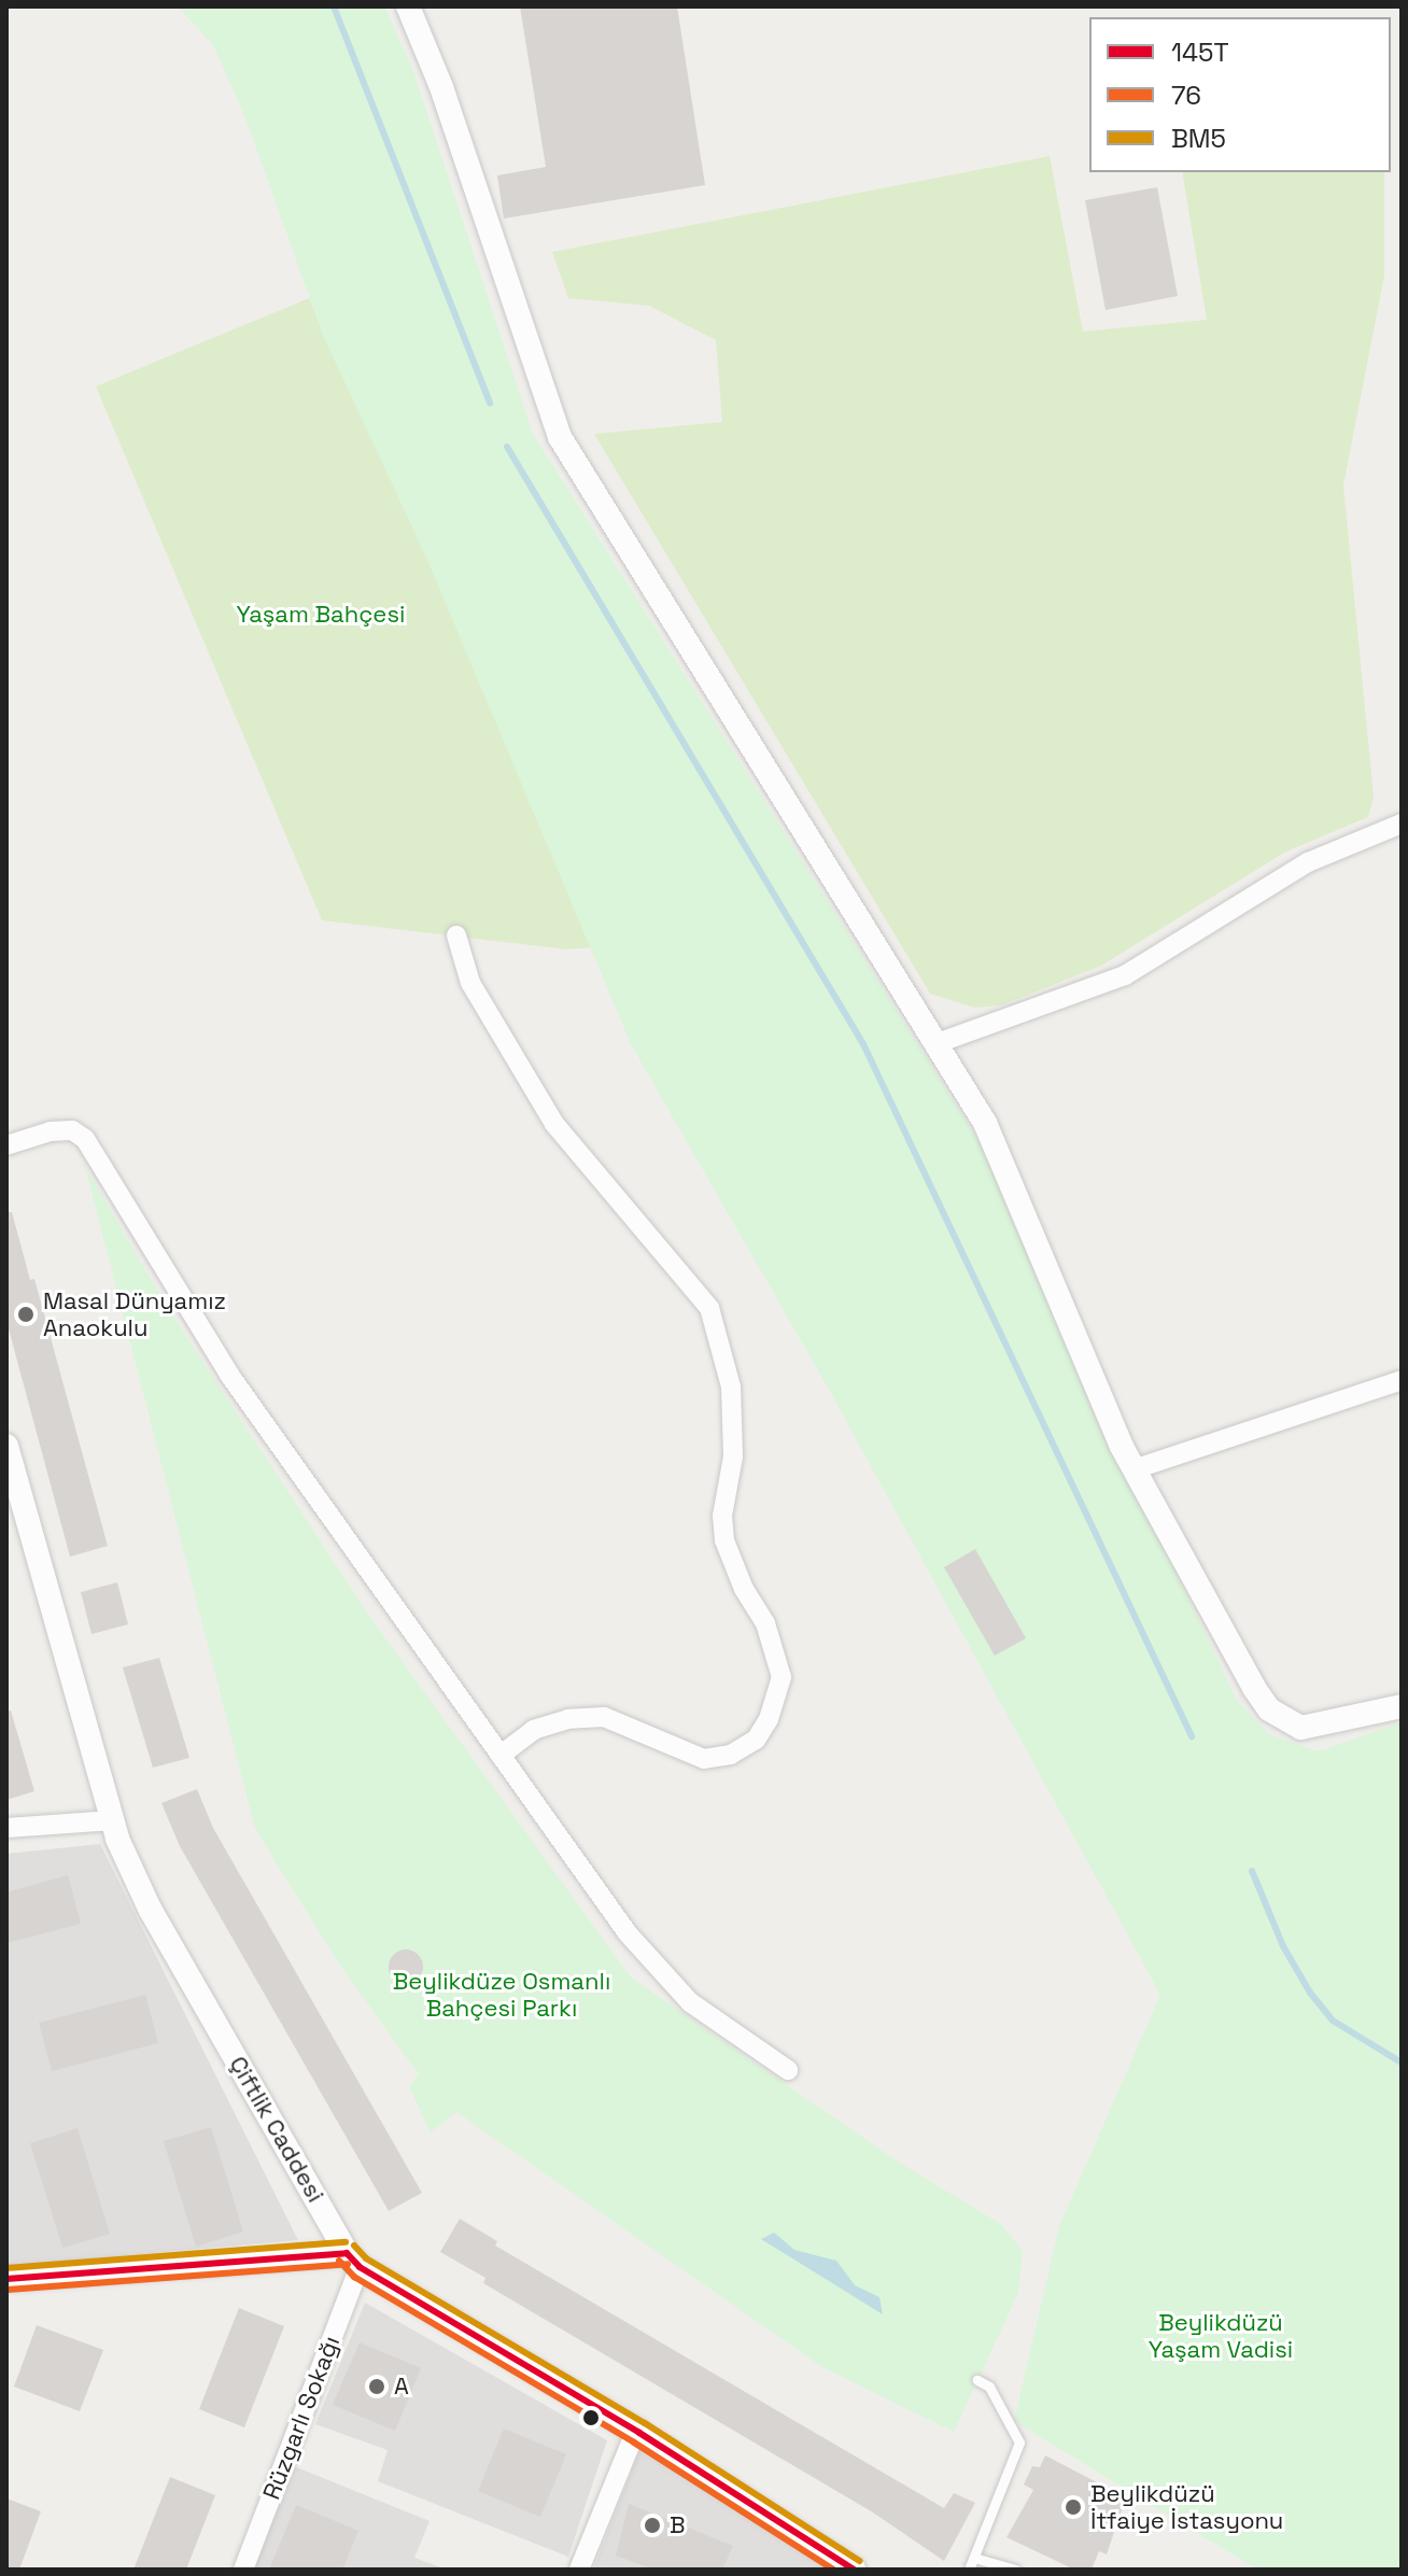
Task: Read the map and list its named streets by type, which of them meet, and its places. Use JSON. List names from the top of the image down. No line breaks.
{"streets":{"street":["Çiftlik Caddesi","Rüzgarlı Sokağı"]},"crossings":[["Çiftlik Caddesi","Rüzgarlı Sokağı"]],"parks":["Yaşam Bahçesi","Beylikdüze Osmanlı Bahçesi Parkı","Beylikdüzü Yaşam Vadisi"],"places":["Masal Dünyamız Anaokulu","A","Beylikdüzü İtfaiye İstasyonu","B"],"lines":["transit line BM5","transit line 145T","transit line 76"],"legend":["145T","76","BM5"]}
